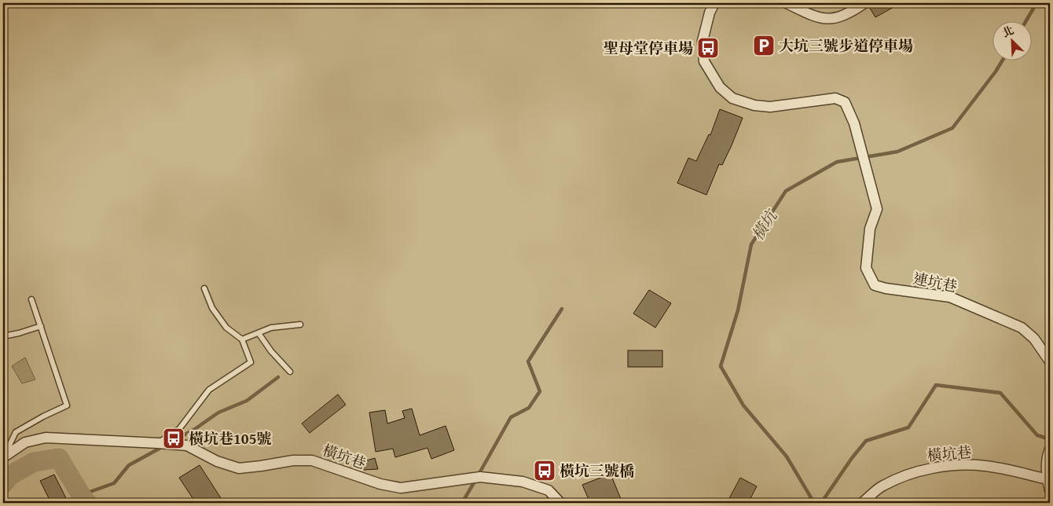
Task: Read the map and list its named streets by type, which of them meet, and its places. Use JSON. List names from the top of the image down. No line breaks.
{"streets":{"street":["連坑巷","橫坑巷"]},"water":["橫坑"],"places":{"parking":["大坑三號步道停車場"],"bus stop":["聖母堂停車場","橫坑巷105號","橫坑三號橋"]},"north":"top left"}
